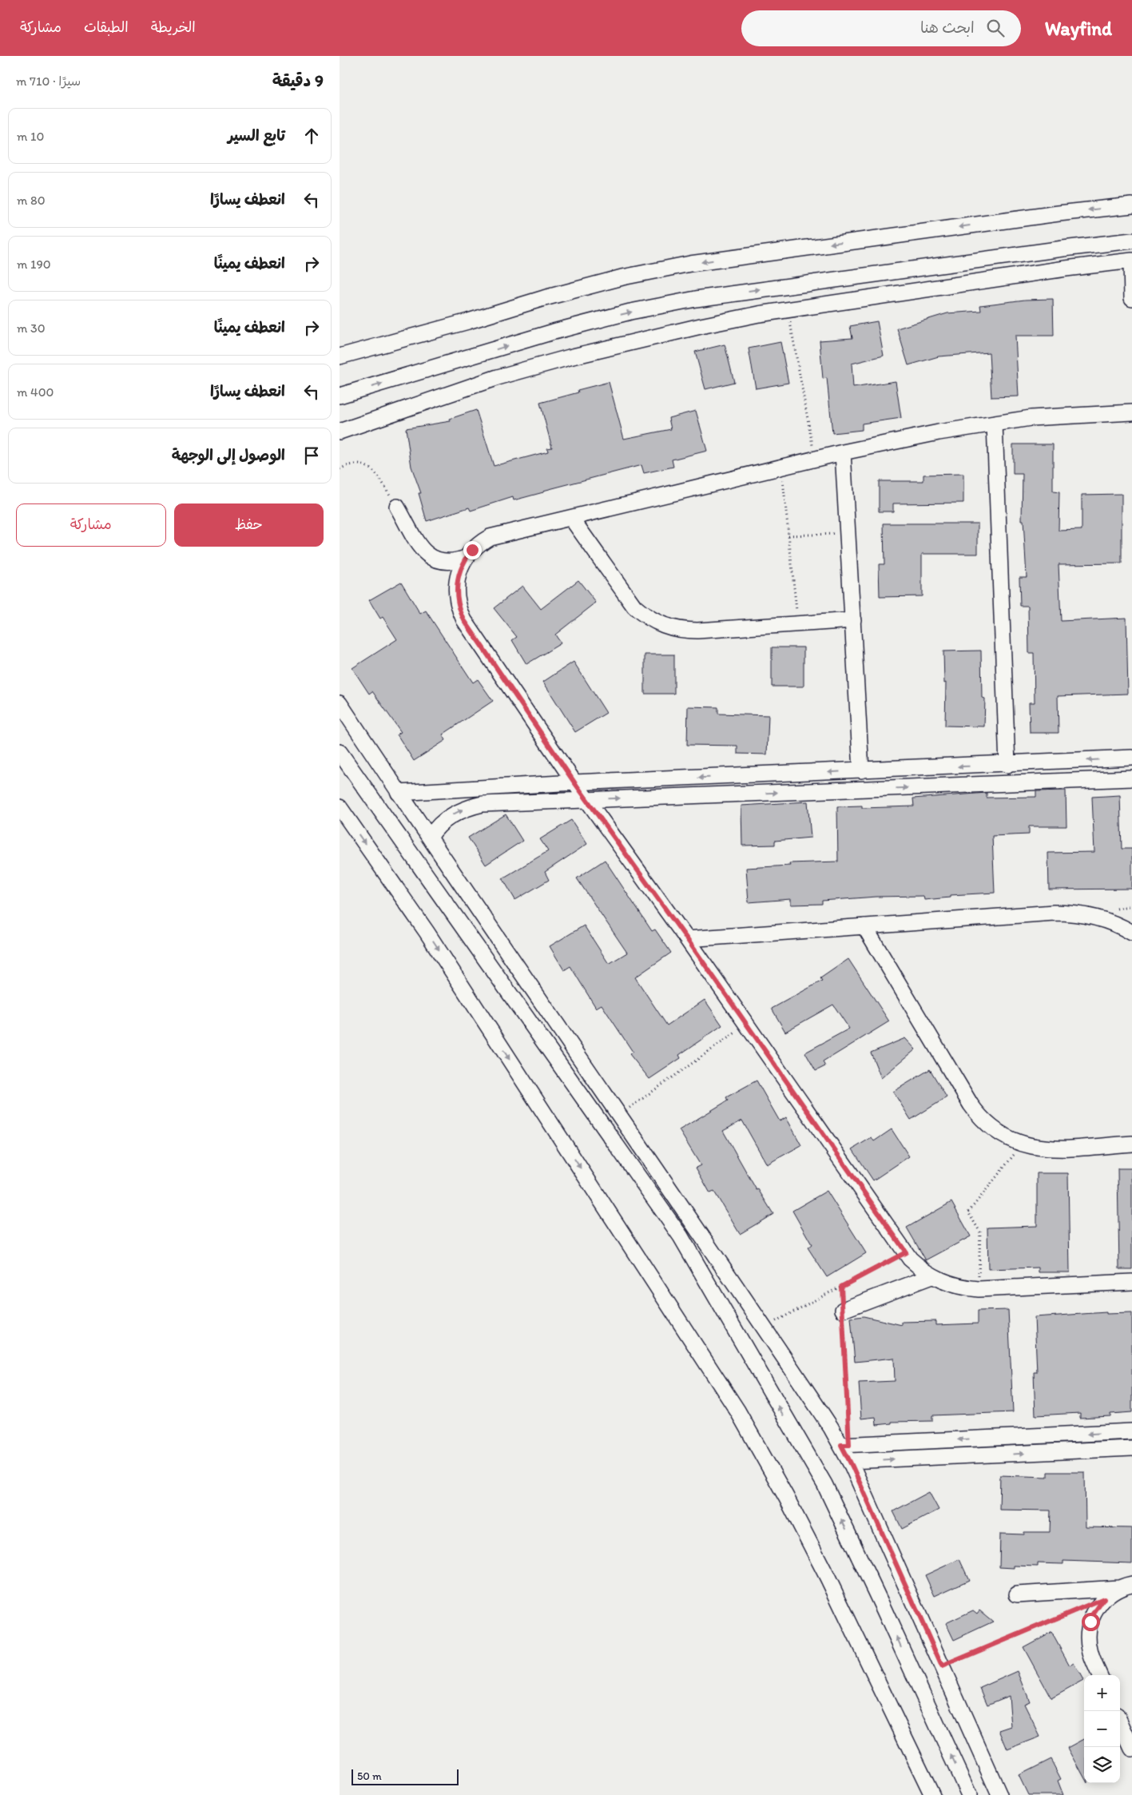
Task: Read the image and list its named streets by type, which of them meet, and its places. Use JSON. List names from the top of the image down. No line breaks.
{"scale_bar":"50 m","page":{"header":"Wayfind","search":"ابحث هنا","nav":["الخريطة","الطبقات","مشاركة"],"heading":["9 دقيقة","سيرًا · 710 m"],"list":[["تابع السير","10 m"],["انعطف يسارًا","80 m"],["انعطف يمينًا","190 m"],["انعطف يمينًا","30 m"],["انعطف يسارًا","400 m"],"الوصول إلى الوجهة"],"buttons":["حفظ","مشاركة"],"map_buttons":["+","−"],"scale":"50 m"}}
